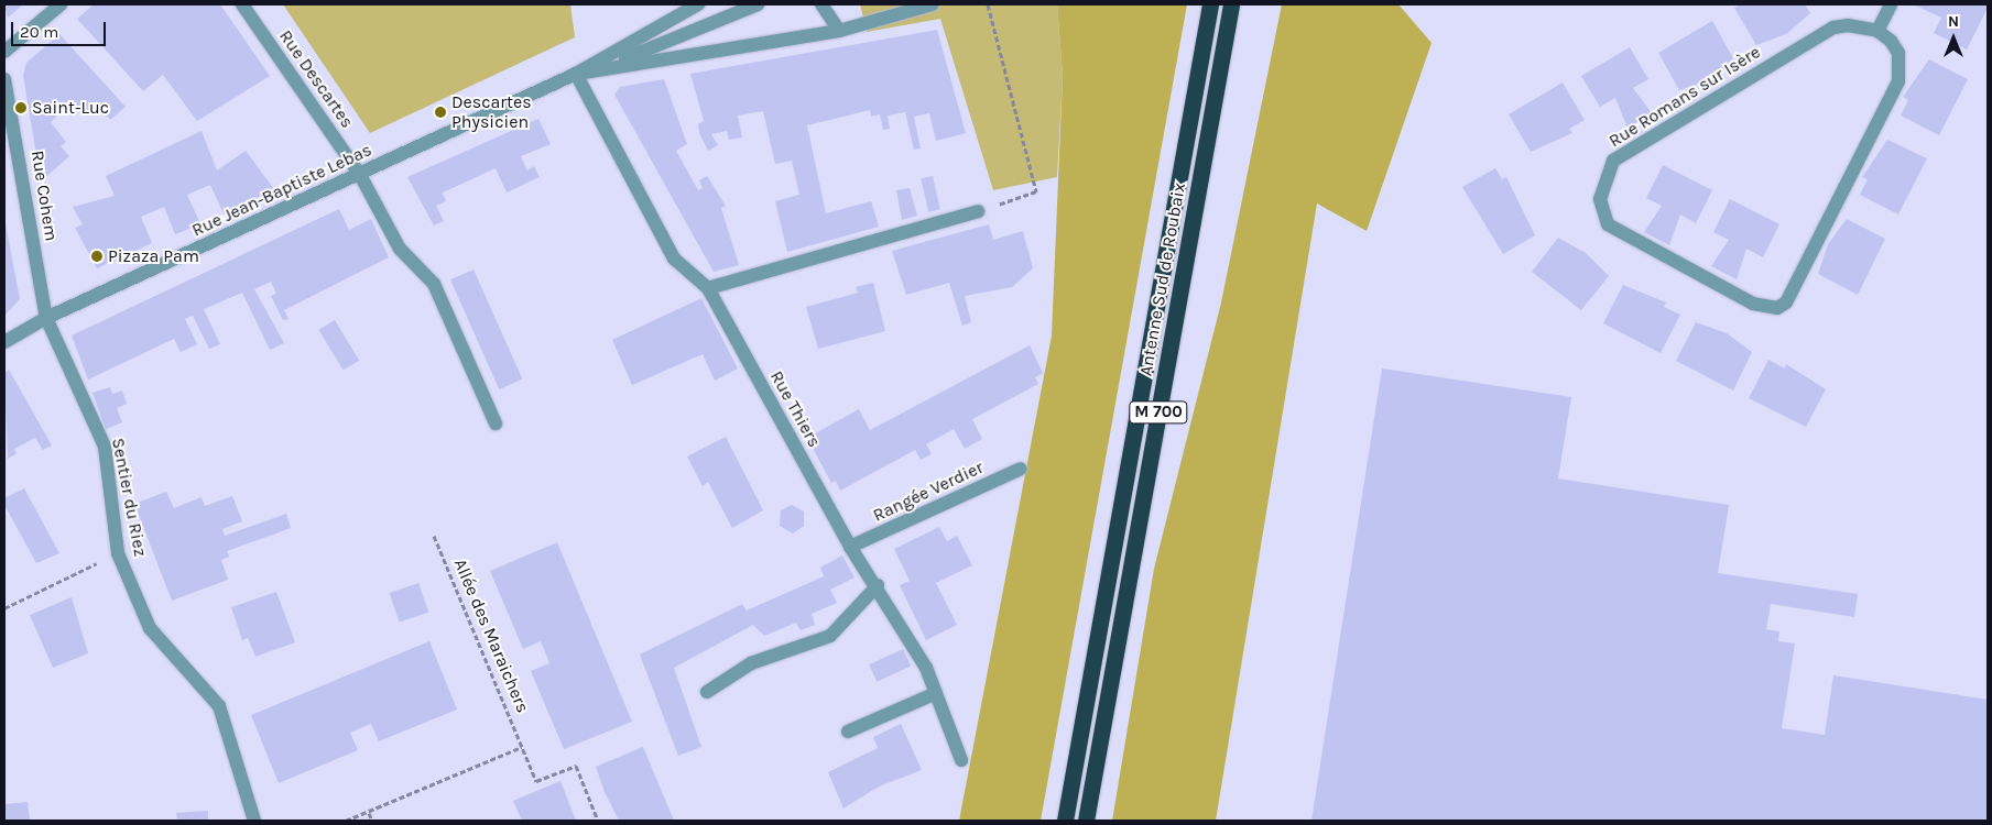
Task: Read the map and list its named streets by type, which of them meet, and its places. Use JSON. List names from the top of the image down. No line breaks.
{"streets":{"highway":["Antenne Sud de Roubaix","M 700"],"street":["Rue Descartes","Rue Romans sur Isère","Rue Jean-Baptiste Lebas","Rue Cohem","Rue Thiers","Rangée Verdier","Sentier du Riez"],"path":["Allée des Maraichers"]},"crossings":[["Rue Descartes","Rue Jean-Baptiste Lebas"],["Rue Jean-Baptiste Lebas","Rue Cohem"],["Rue Jean-Baptiste Lebas","Rue Thiers"],["Rue Jean-Baptiste Lebas","Sentier du Riez"],["Rue Cohem","Sentier du Riez"],["Rue Thiers","Rangée Verdier"]],"places":["Saint-Luc","Descartes Physicien","Pizaza Pam"],"scale_bar":"20 m","north":"top"}
